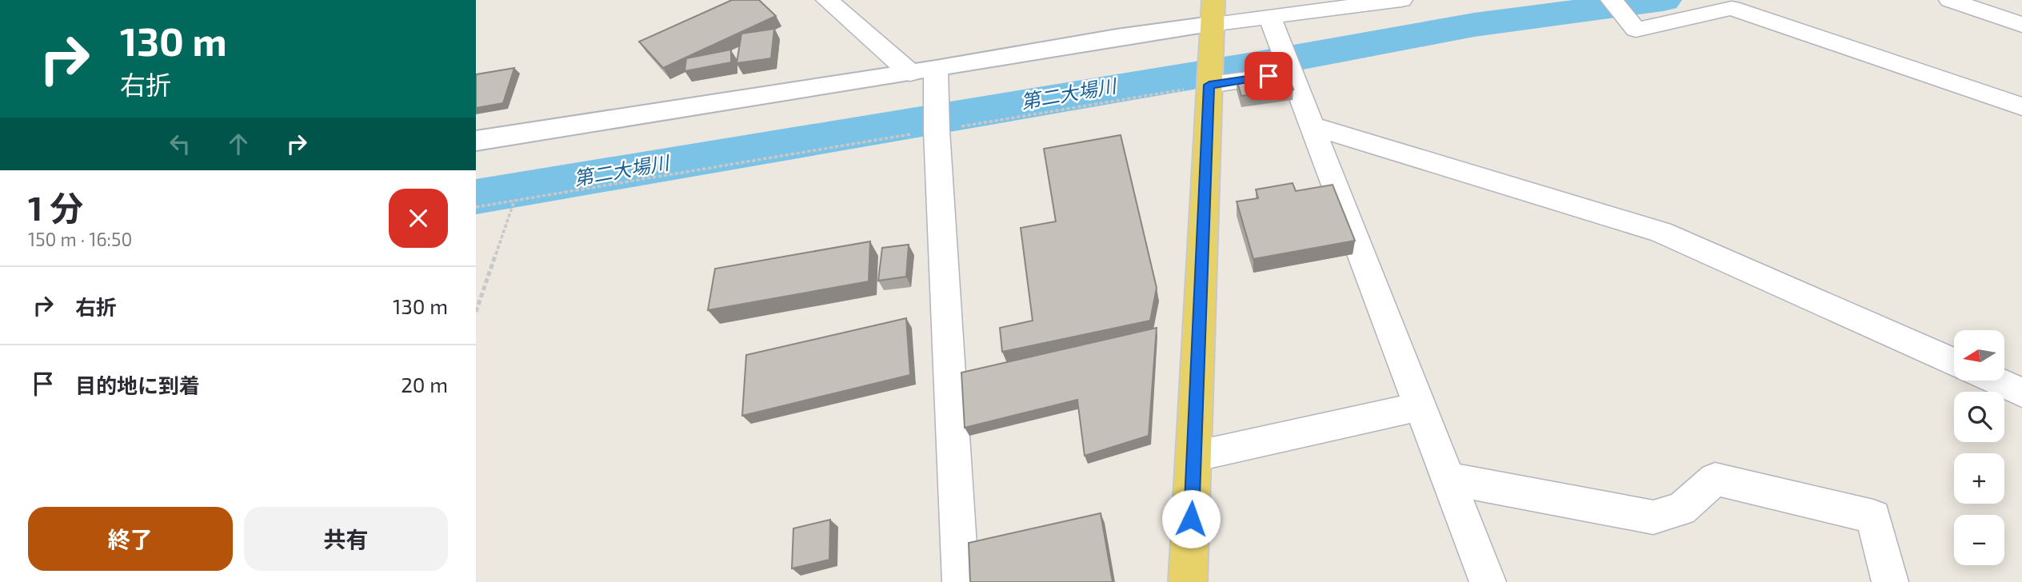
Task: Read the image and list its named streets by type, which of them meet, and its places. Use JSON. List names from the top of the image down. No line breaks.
{"water":["第二大場川"],"north":"left","page":{"turn":["130 m","右折"],"heading":["1 分","150 m · 16:50"],"list":[{"name":"右折","value":"130 m"},{"name":"目的地に到着","value":"20 m"}],"map_buttons":["+","−"],"buttons":["終了","共有"]}}
